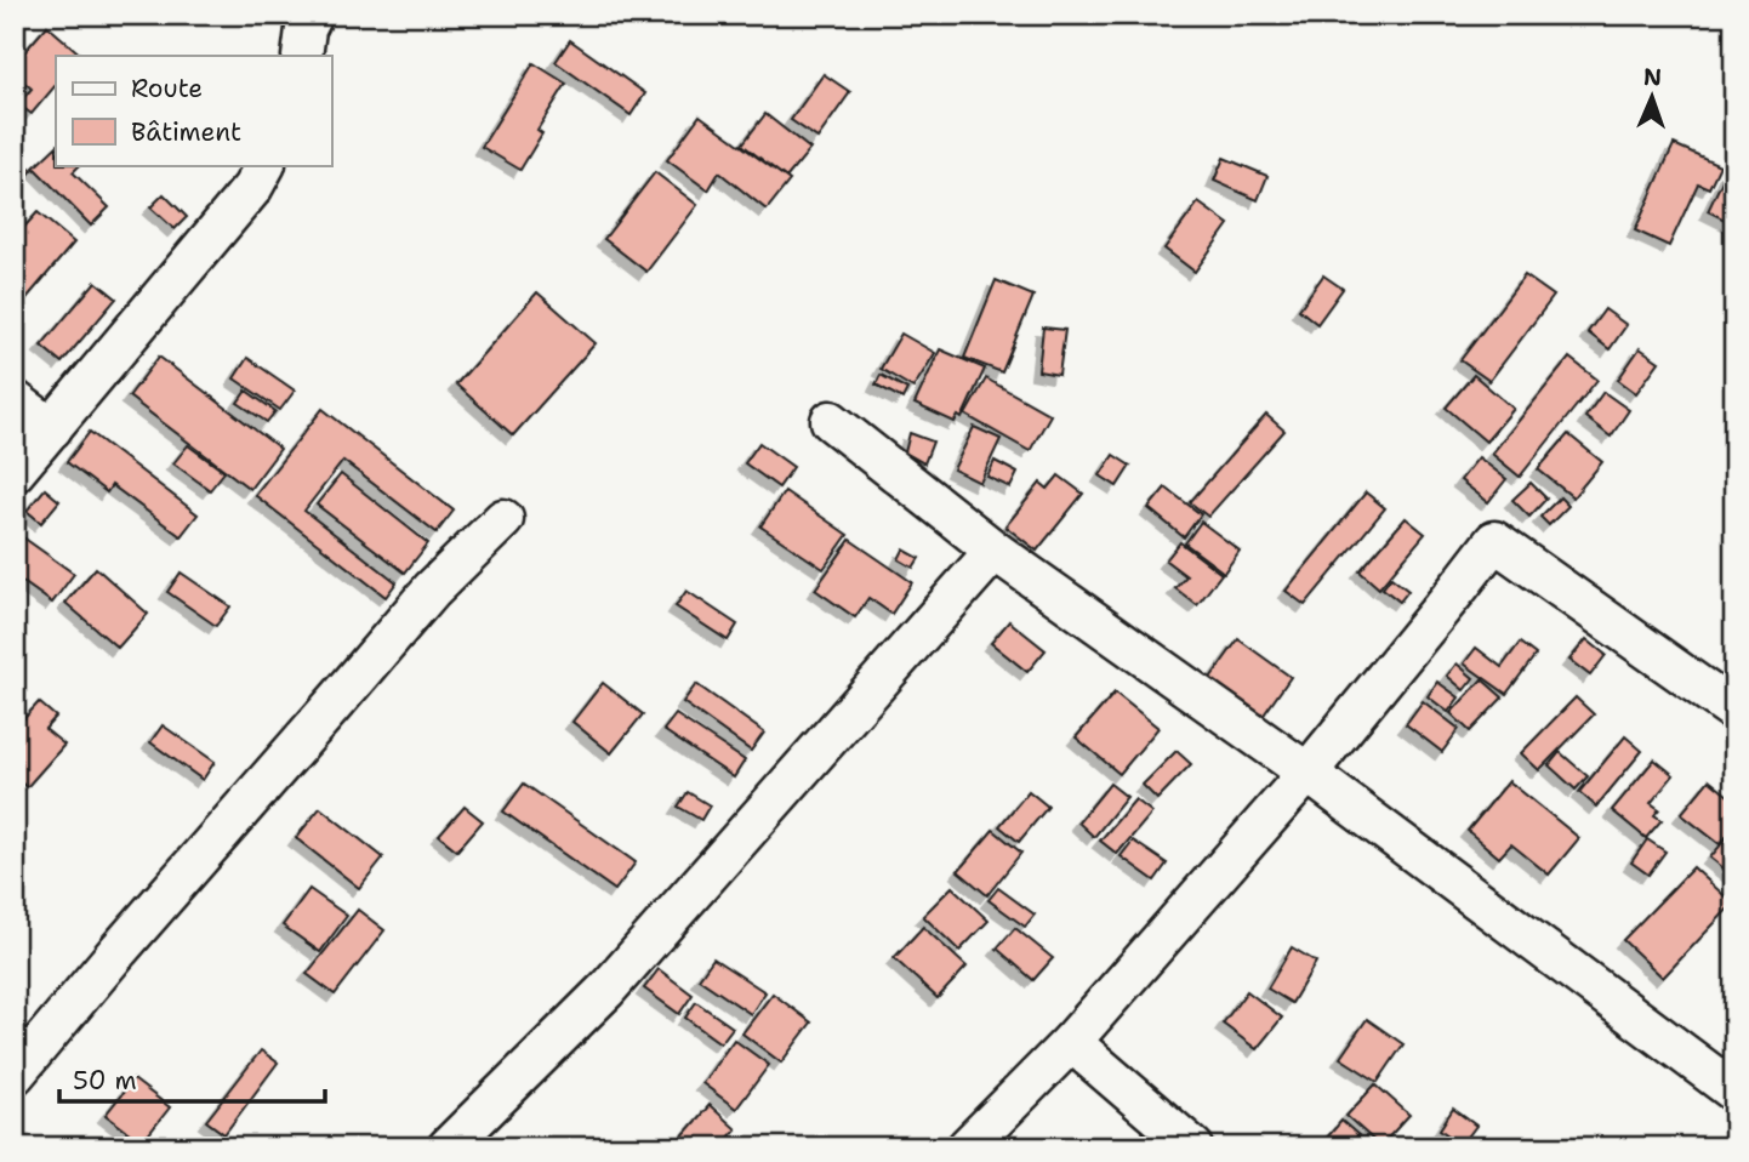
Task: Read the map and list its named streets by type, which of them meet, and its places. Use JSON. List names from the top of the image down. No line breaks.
{"legend":["Route","Bâtiment"],"scale_bar":"50 m","north":"top"}
